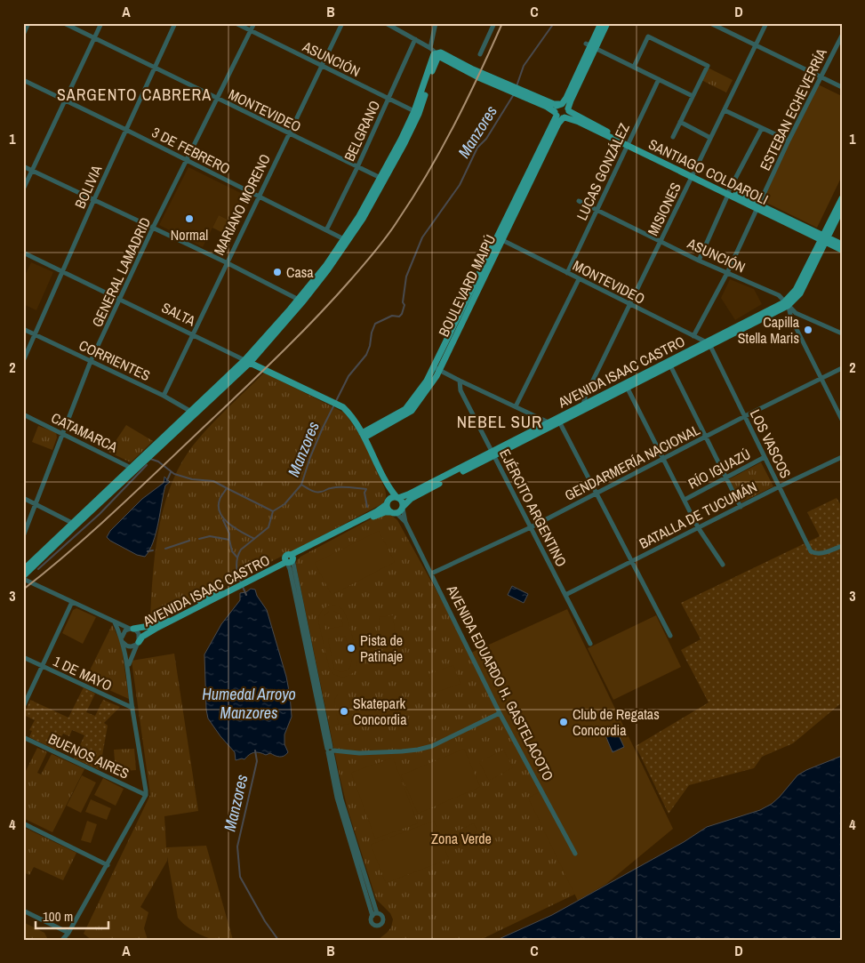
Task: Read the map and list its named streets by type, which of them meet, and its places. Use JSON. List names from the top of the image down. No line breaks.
{"streets":{"main road":["SANTIAGO COLDAROLI","BOULEVARD MAIPÚ","SALTA","AVENIDA ISAAC CASTRO"],"street":["ASUNCIÓN","ESTEBAN ECHEVERRÍA","MONTEVIDEO","BELGRANO","3 DE FEBRERO","LUCAS GONZÁLEZ","BOLIVIA","MARIANO MORENO","MISIONES","GENERAL LAMADRID","CORRIENTES","CATAMARCA","LOS VASCOS","GENDARMERÍA NACIONAL","RÍO IGUAZÚ","EJÉRCITO ARGENTINO","BATALLA DE TUCUMÁN","1 DE MAYO","AVENIDA EDUARDO H. GASTELACOTO","BUENOS AIRES"]},"crossings":[["ASUNCIÓN","ESTEBAN ECHEVERRÍA"],["ASUNCIÓN","BELGRANO"],["ASUNCIÓN","LUCAS GONZÁLEZ"],["ASUNCIÓN","MARIANO MORENO"],["ASUNCIÓN","MISIONES"],["ASUNCIÓN","GENERAL LAMADRID"],["ASUNCIÓN","AVENIDA ISAAC CASTRO"],["ESTEBAN ECHEVERRÍA","MONTEVIDEO"],["ESTEBAN ECHEVERRÍA","SANTIAGO COLDAROLI"],["MONTEVIDEO","BELGRANO"],["MONTEVIDEO","LUCAS GONZÁLEZ"],["MONTEVIDEO","BOLIVIA"],["MONTEVIDEO","MARIANO MORENO"],["MONTEVIDEO","MISIONES"],["MONTEVIDEO","GENERAL LAMADRID"],["MONTEVIDEO","BOULEVARD MAIPÚ"],["MONTEVIDEO","AVENIDA ISAAC CASTRO"],["MONTEVIDEO","LOS VASCOS"],["BELGRANO","3 DE FEBRERO"],["BELGRANO","SANTIAGO COLDAROLI"],["3 DE FEBRERO","BOLIVIA"],["3 DE FEBRERO","MARIANO MORENO"],["3 DE FEBRERO","GENERAL LAMADRID"],["LUCAS GONZÁLEZ","SANTIAGO COLDAROLI"],["SANTIAGO COLDAROLI","MISIONES"],["SANTIAGO COLDAROLI","BOULEVARD MAIPÚ"],["BOLIVIA","SALTA"],["BOLIVIA","CORRIENTES"],["MARIANO MORENO","SALTA"],["MARIANO MORENO","CORRIENTES"],["MISIONES","AVENIDA ISAAC CASTRO"],["GENERAL LAMADRID","SALTA"],["GENERAL LAMADRID","CORRIENTES"],["GENERAL LAMADRID","CATAMARCA"],["BOULEVARD MAIPÚ","SALTA"],["AVENIDA ISAAC CASTRO","LOS VASCOS"],["AVENIDA ISAAC CASTRO","EJÉRCITO ARGENTINO"],["AVENIDA ISAAC CASTRO","AVENIDA EDUARDO H. GASTELACOTO"],["LOS VASCOS","GENDARMERÍA NACIONAL"],["LOS VASCOS","RÍO IGUAZÚ"],["LOS VASCOS","BATALLA DE TUCUMÁN"],["GENDARMERÍA NACIONAL","EJÉRCITO ARGENTINO"],["GENDARMERÍA NACIONAL","AVENIDA EDUARDO H. GASTELACOTO"],["EJÉRCITO ARGENTINO","BATALLA DE TUCUMÁN"]],"districts":["SARGENTO CABRERA","NEBEL SUR"],"water":["Manzores","Humedal Arroyo Manzores"],"parks":["Zona Verde"],"places":["Normal","Casa","Capilla Stella Maris","Pista de Patinaje","Skatepark Concordia","Club de Regatas Concordia"],"scale_bar":"100 m","grid":{"columns":["A","B","C","D"],"rows":["1","2","3","4"]}}
